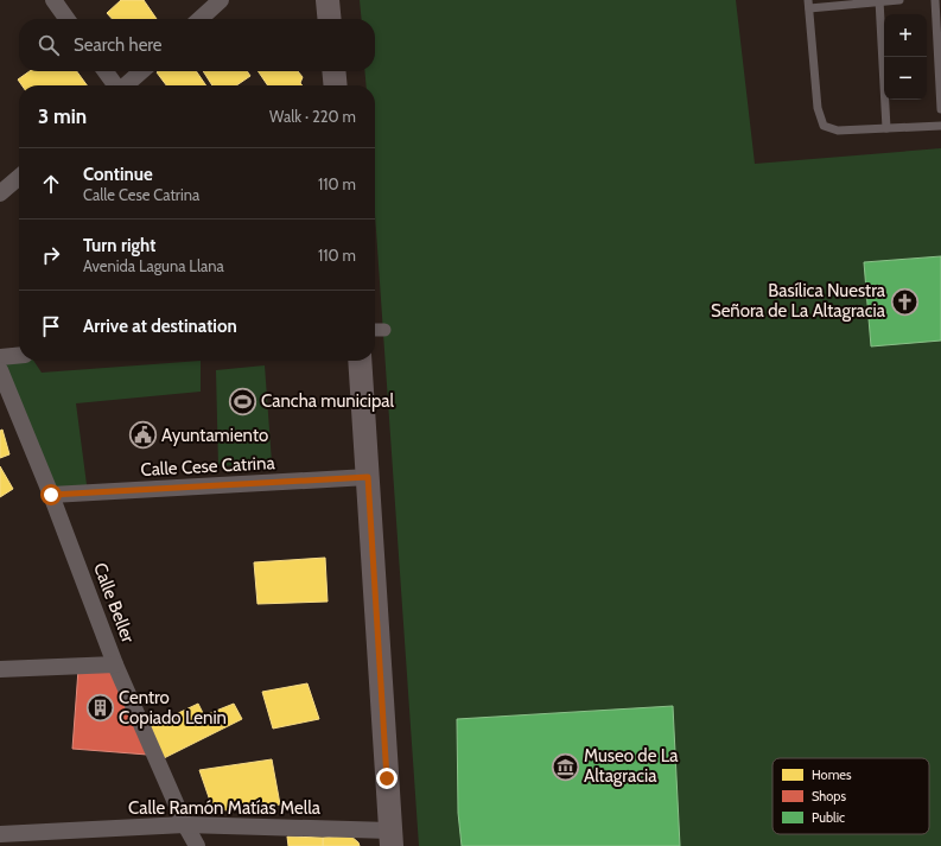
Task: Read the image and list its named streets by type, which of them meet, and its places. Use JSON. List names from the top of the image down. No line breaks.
{"streets":{"street":["Calle Cese Catrina","Calle Beller","Calle Ramón Matías Mella"]},"crossings":[["Calle Cese Catrina","Calle Beller"],["Calle Beller","Calle Ramón Matías Mella"]],"places":{"church":["Basílica Nuestra Señora de La Altagracia"],"sports":["Cancha municipal"],"public building":["Ayuntamiento"],"building":["Centro Copiado Lenin"],"museum":["Museo de La Altagracia"]},"legend":["Homes","Shops","Public"],"page":{"map_buttons":["+","−"],"search":"Search here","heading":["3 min","Walk · 220 m"],"list":[["Continue","Calle Cese Catrina","110 m"],["Turn right","Avenida Laguna Llana","110 m"],"Arrive at destination"]}}
